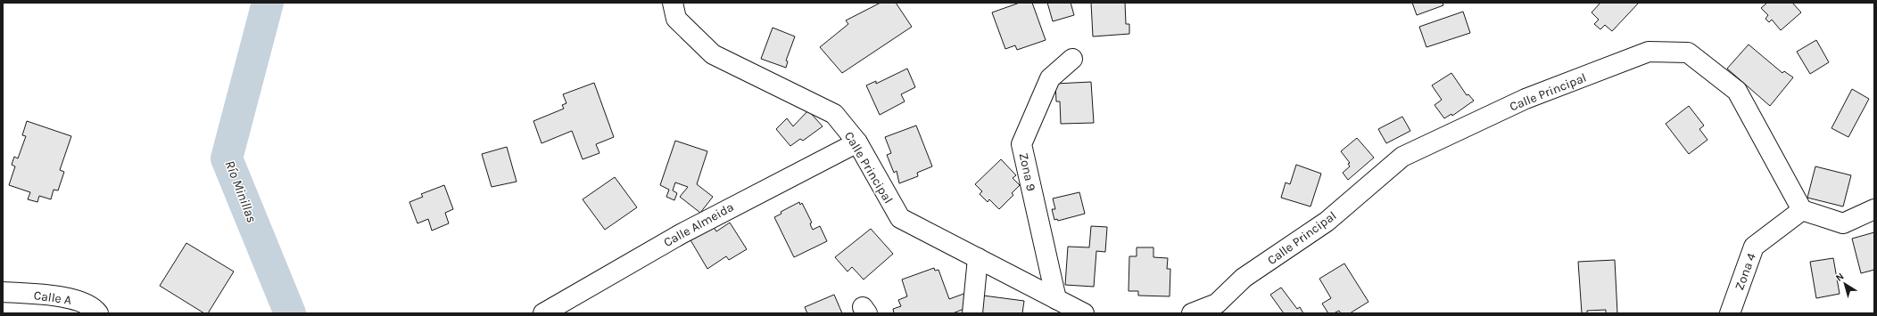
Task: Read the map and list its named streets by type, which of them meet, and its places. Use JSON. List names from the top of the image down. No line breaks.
{"streets":{"street":["Calle Principal","Zona 9","Calle Almeida","Zona 4","Calle A"]},"crossings":[["Calle Principal","Zona 9"],["Calle Principal","Calle Almeida"],["Calle Principal","Zona 4"]],"water":["Río Minillas"],"north":"top left"}
